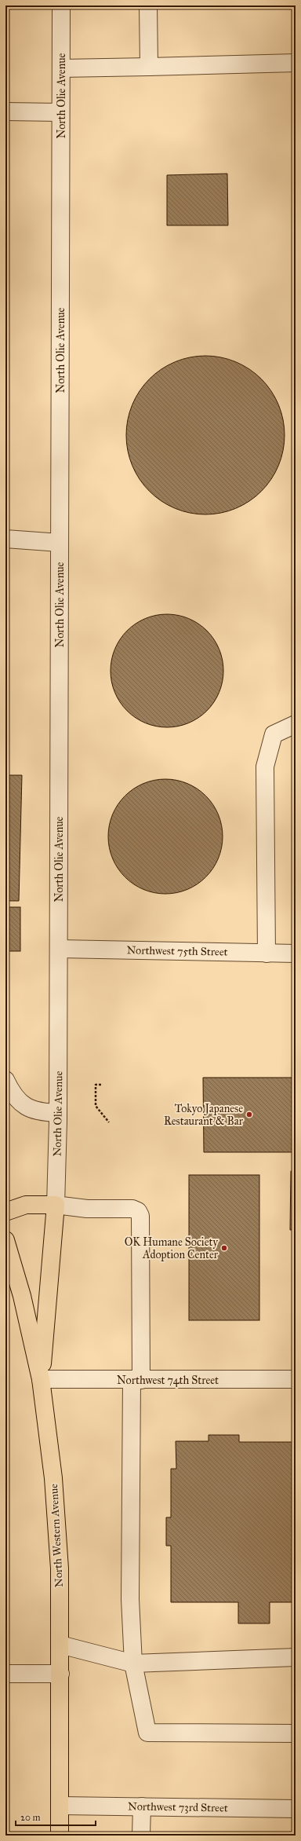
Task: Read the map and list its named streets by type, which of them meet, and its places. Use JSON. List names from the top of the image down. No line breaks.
{"streets":{"main road":["North Western Avenue"],"street":["North Olie Avenue","Northwest 75th Street","Northwest 74th Street","Northwest 73rd Street"]},"crossings":[["North Olie Avenue","Northwest 75th Street"],["Northwest 74th Street","North Western Avenue"],["North Western Avenue","Northwest 73rd Street"]],"places":["Tokyo Japanese Restaurant & Bar","OK Humane Society Adoption Center"],"scale_bar":"20 m"}
